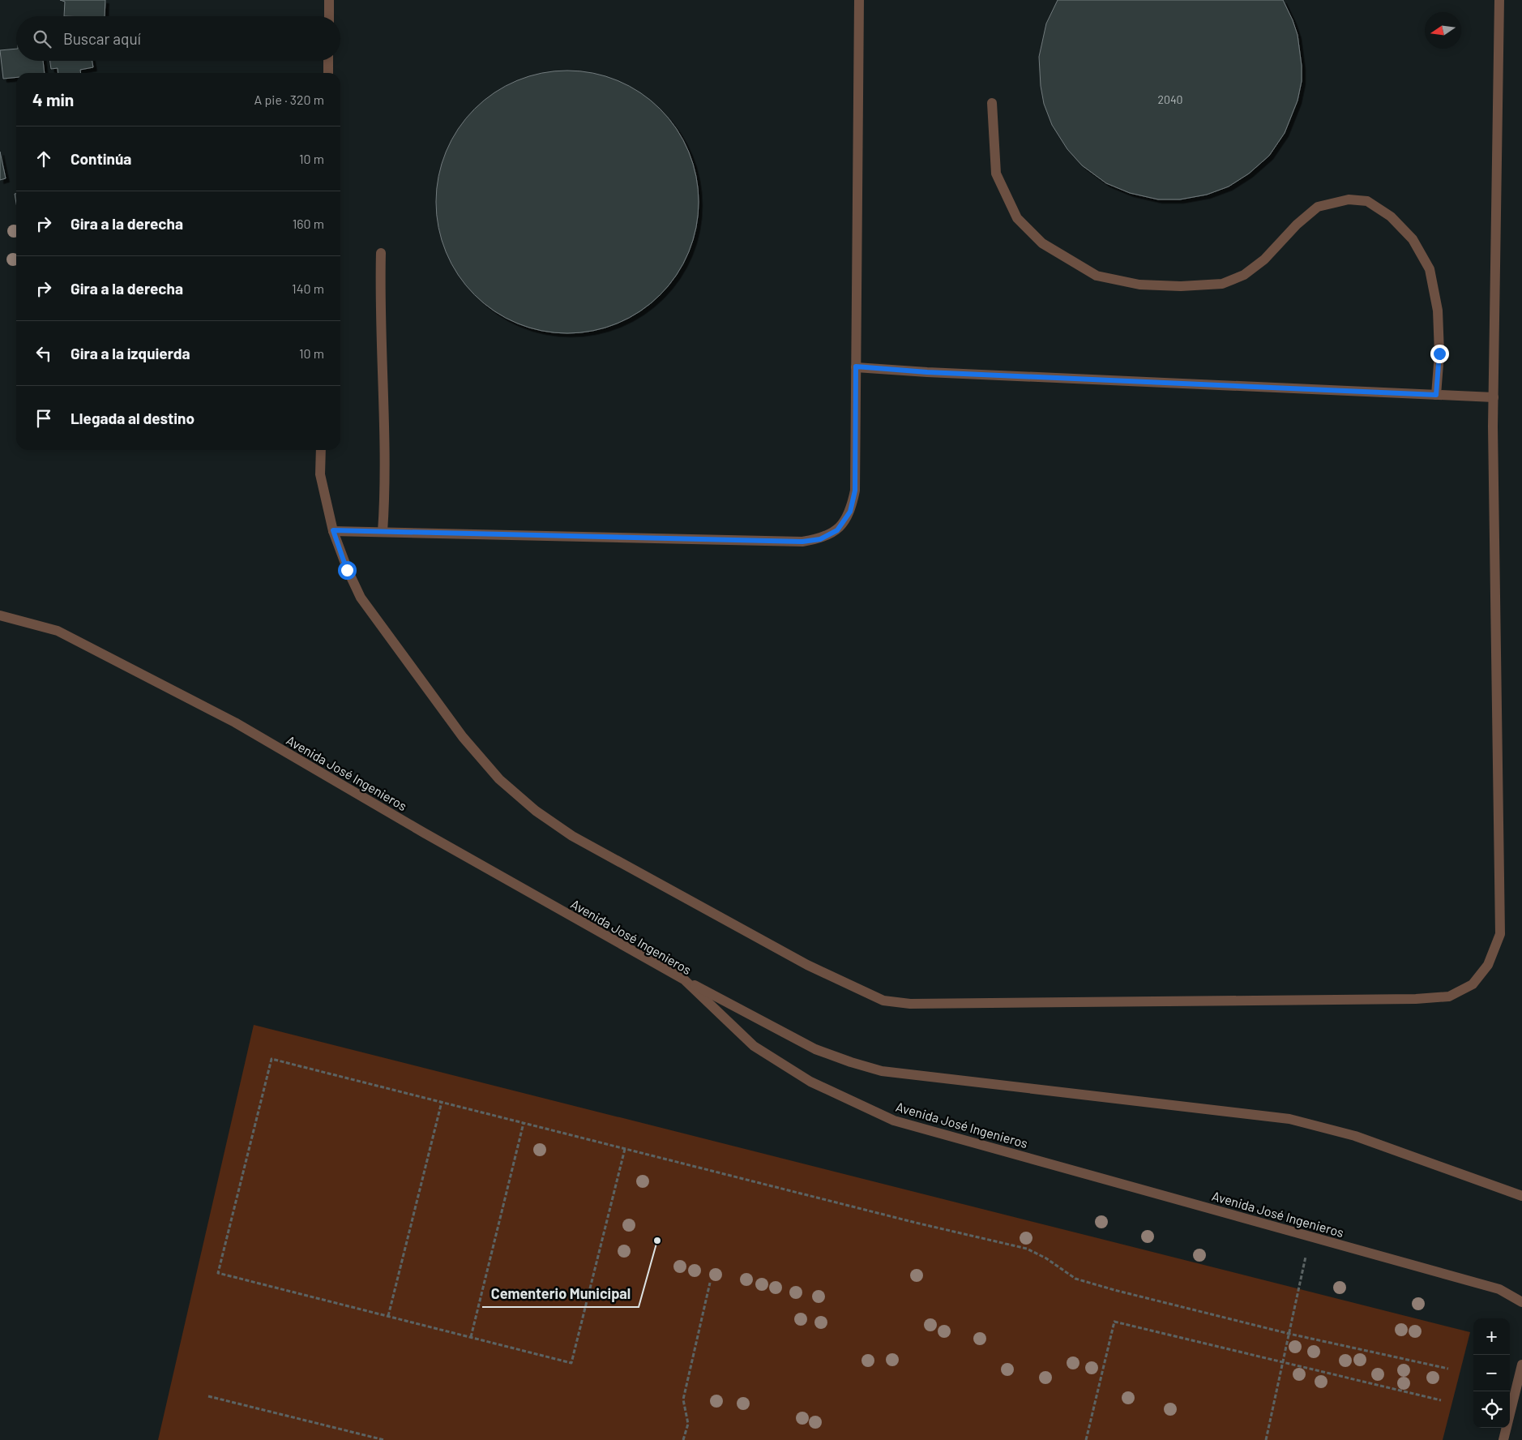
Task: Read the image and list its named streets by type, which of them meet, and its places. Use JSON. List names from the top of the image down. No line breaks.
{"streets":{"street":["Avenida José Ingenieros"]},"places":["Cementerio Municipal"],"house_numbers":["2040"],"north":"left","page":{"search":"Buscar aquí","heading":["4 min","A pie · 320 m"],"list":[["Continúa","10 m"],["Gira a la derecha","160 m"],["Gira a la derecha","140 m"],["Gira a la izquierda","10 m"],"Llegada al destino"],"map_buttons":["+","−"]}}
